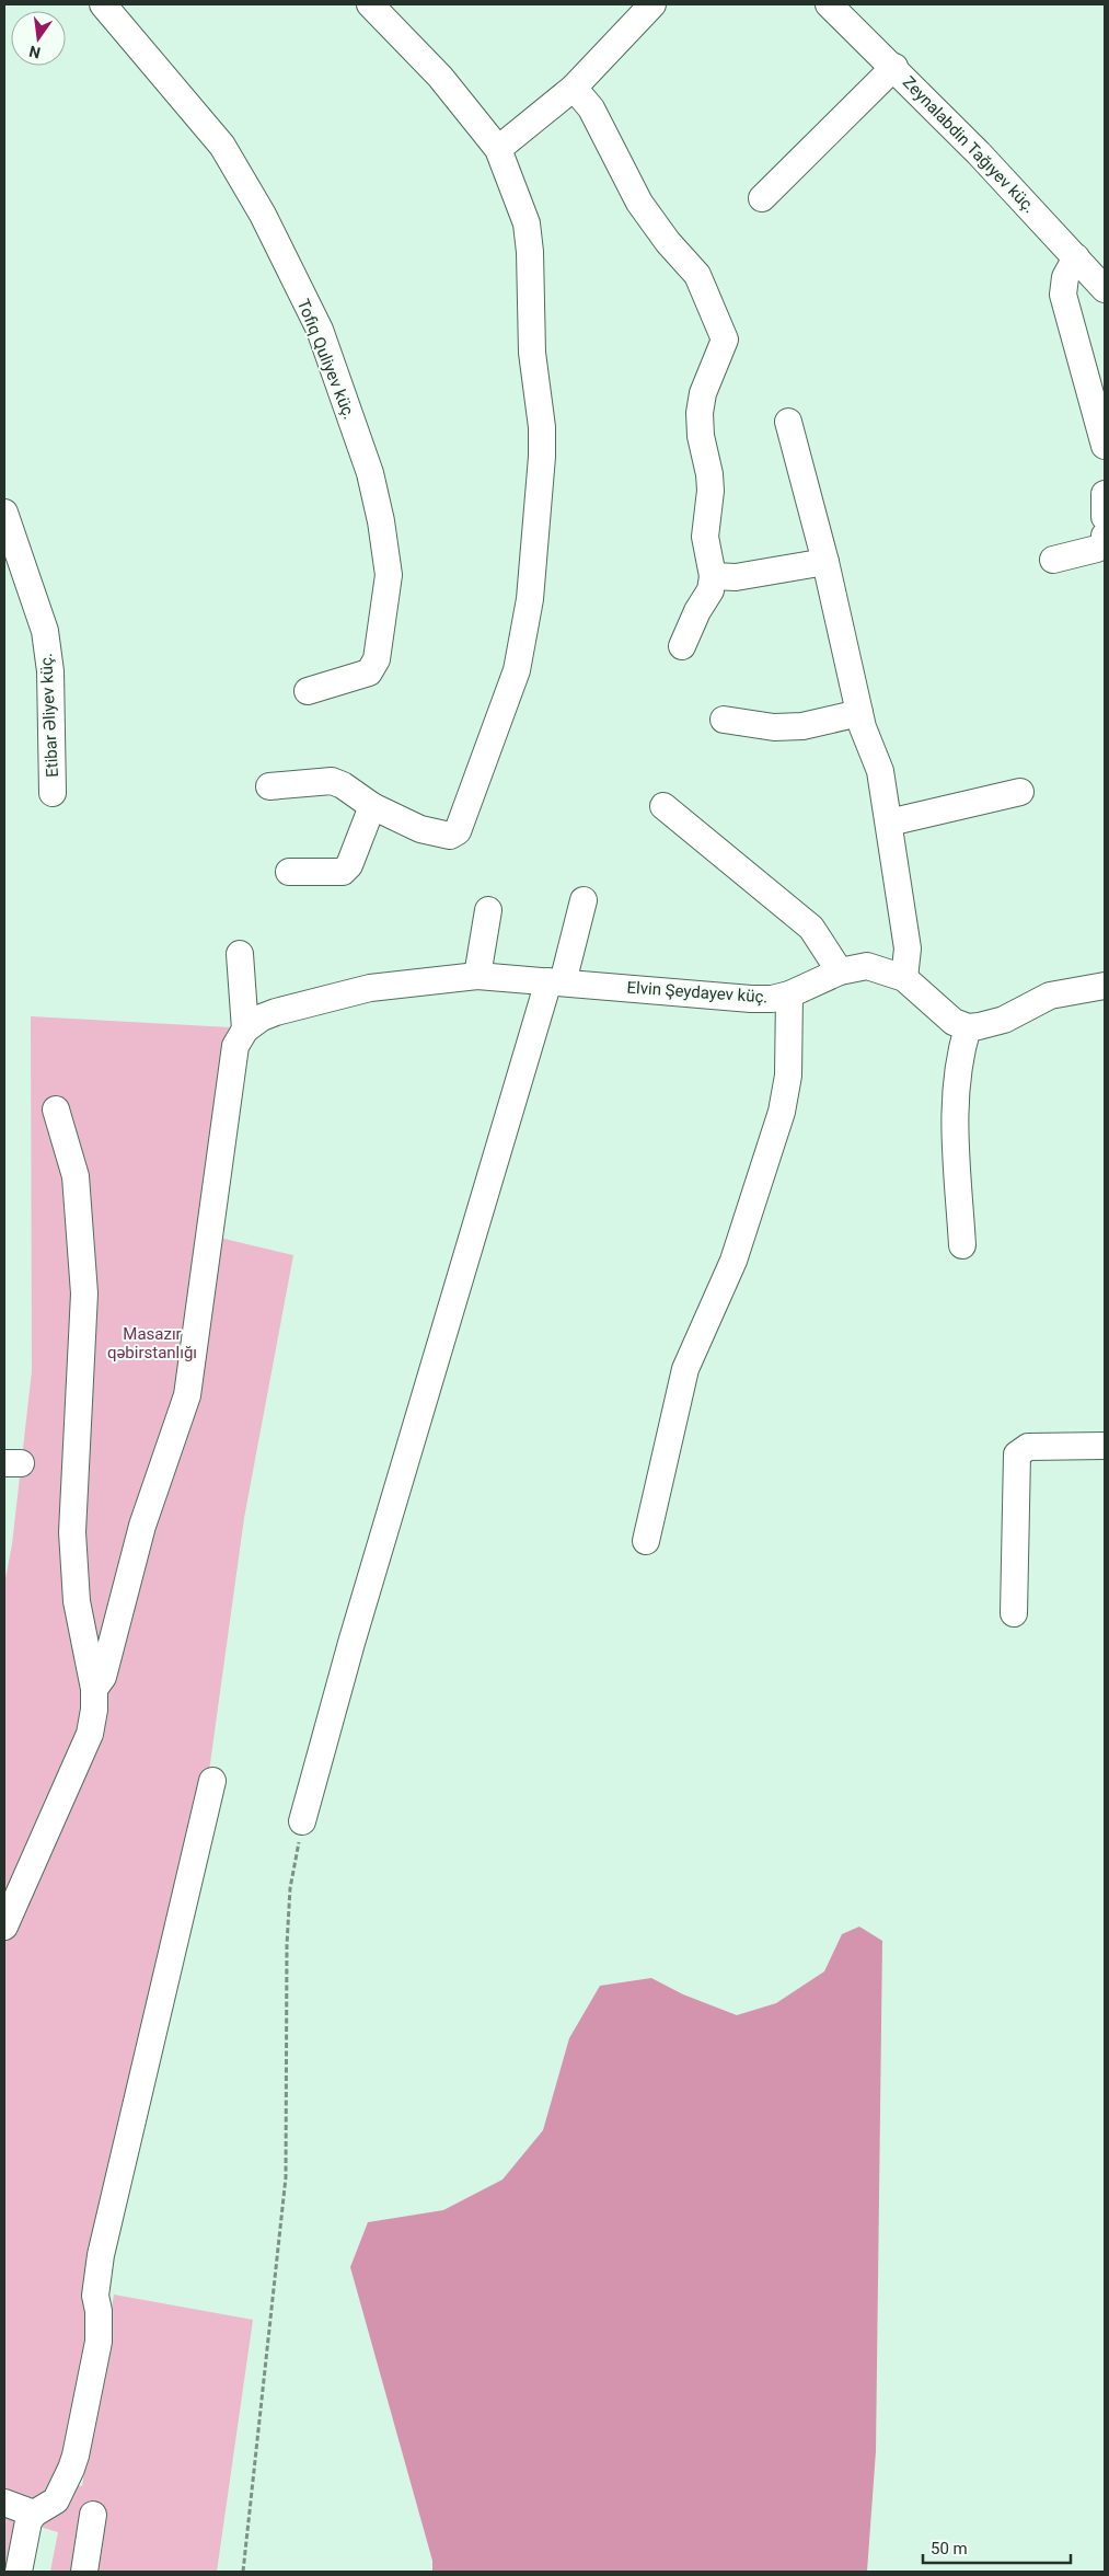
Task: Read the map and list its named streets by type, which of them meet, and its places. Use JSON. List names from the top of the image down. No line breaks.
{"streets":{"street":["Zeynalabdin Tağıyev küç.","Tofiq Quliyev küç.","Etibar Əliyev küç.","Elvin Şeydayev küç."]},"parks":["Masazır qəbirstanlığı"],"scale_bar":"50 m","north":"bottom"}
